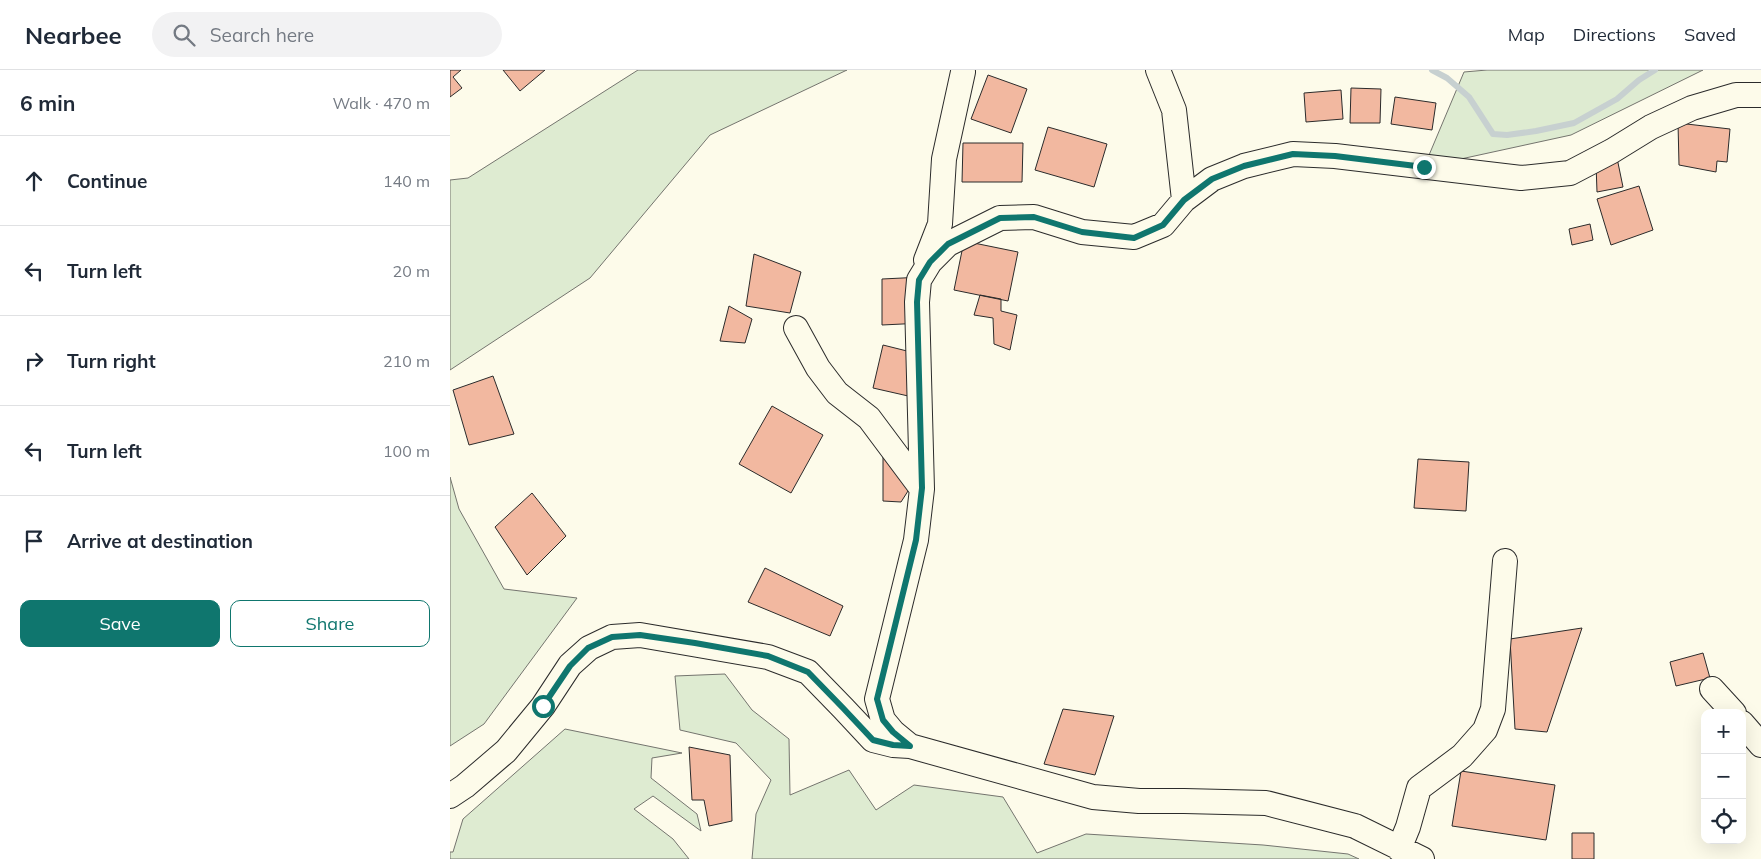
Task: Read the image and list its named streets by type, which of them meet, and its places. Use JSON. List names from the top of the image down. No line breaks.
{"page":{"header":"Nearbee","search":"Search here","nav":["Map","Directions","Saved"],"heading":["6 min","Walk · 470 m"],"list":[["Continue","140 m"],["Turn left","20 m"],["Turn right","210 m"],["Turn left","100 m"],"Arrive at destination"],"buttons":["Save","Share"],"map_buttons":["+","−"]}}
